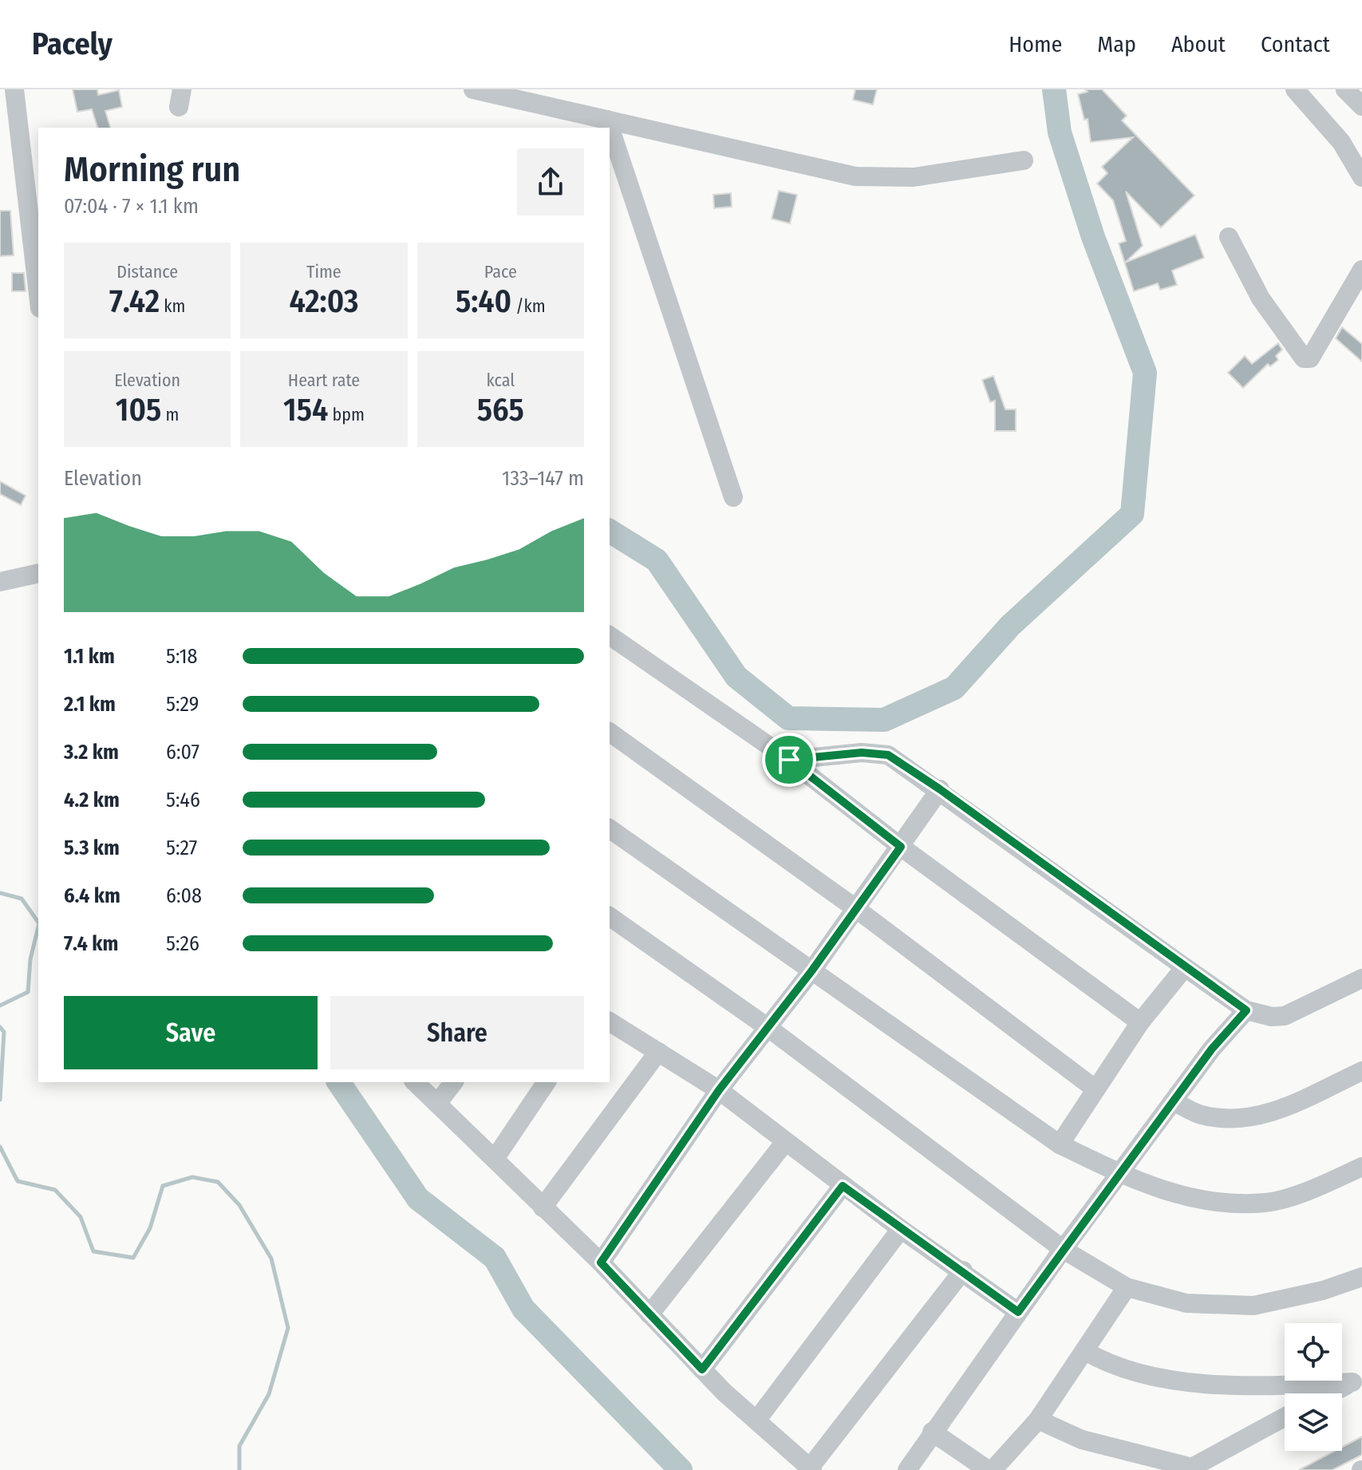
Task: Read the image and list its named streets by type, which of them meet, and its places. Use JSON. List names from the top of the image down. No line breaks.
{"page":{"header":"Pacely","nav":["Home","Map","About","Contact"],"heading":["Morning run","07:04 · 7 × 1.1 km"],"stats":[["Distance","7.42 km"],["Time","42:03"],["Pace","5:40 /km"],["Elevation","105 m"],["Heart rate","154 bpm"],["kcal","565"]],"chart":["Elevation","133–147 m"],"list":[{"name":"1.1 km","note":"5:18"},{"name":"2.1 km","note":"5:29"},{"name":"3.2 km","note":"6:07"},{"name":"4.2 km","note":"5:46"},{"name":"5.3 km","note":"5:27"},{"name":"6.4 km","note":"6:08"},{"name":"7.4 km","note":"5:26"}],"buttons":["Save","Share"]}}
